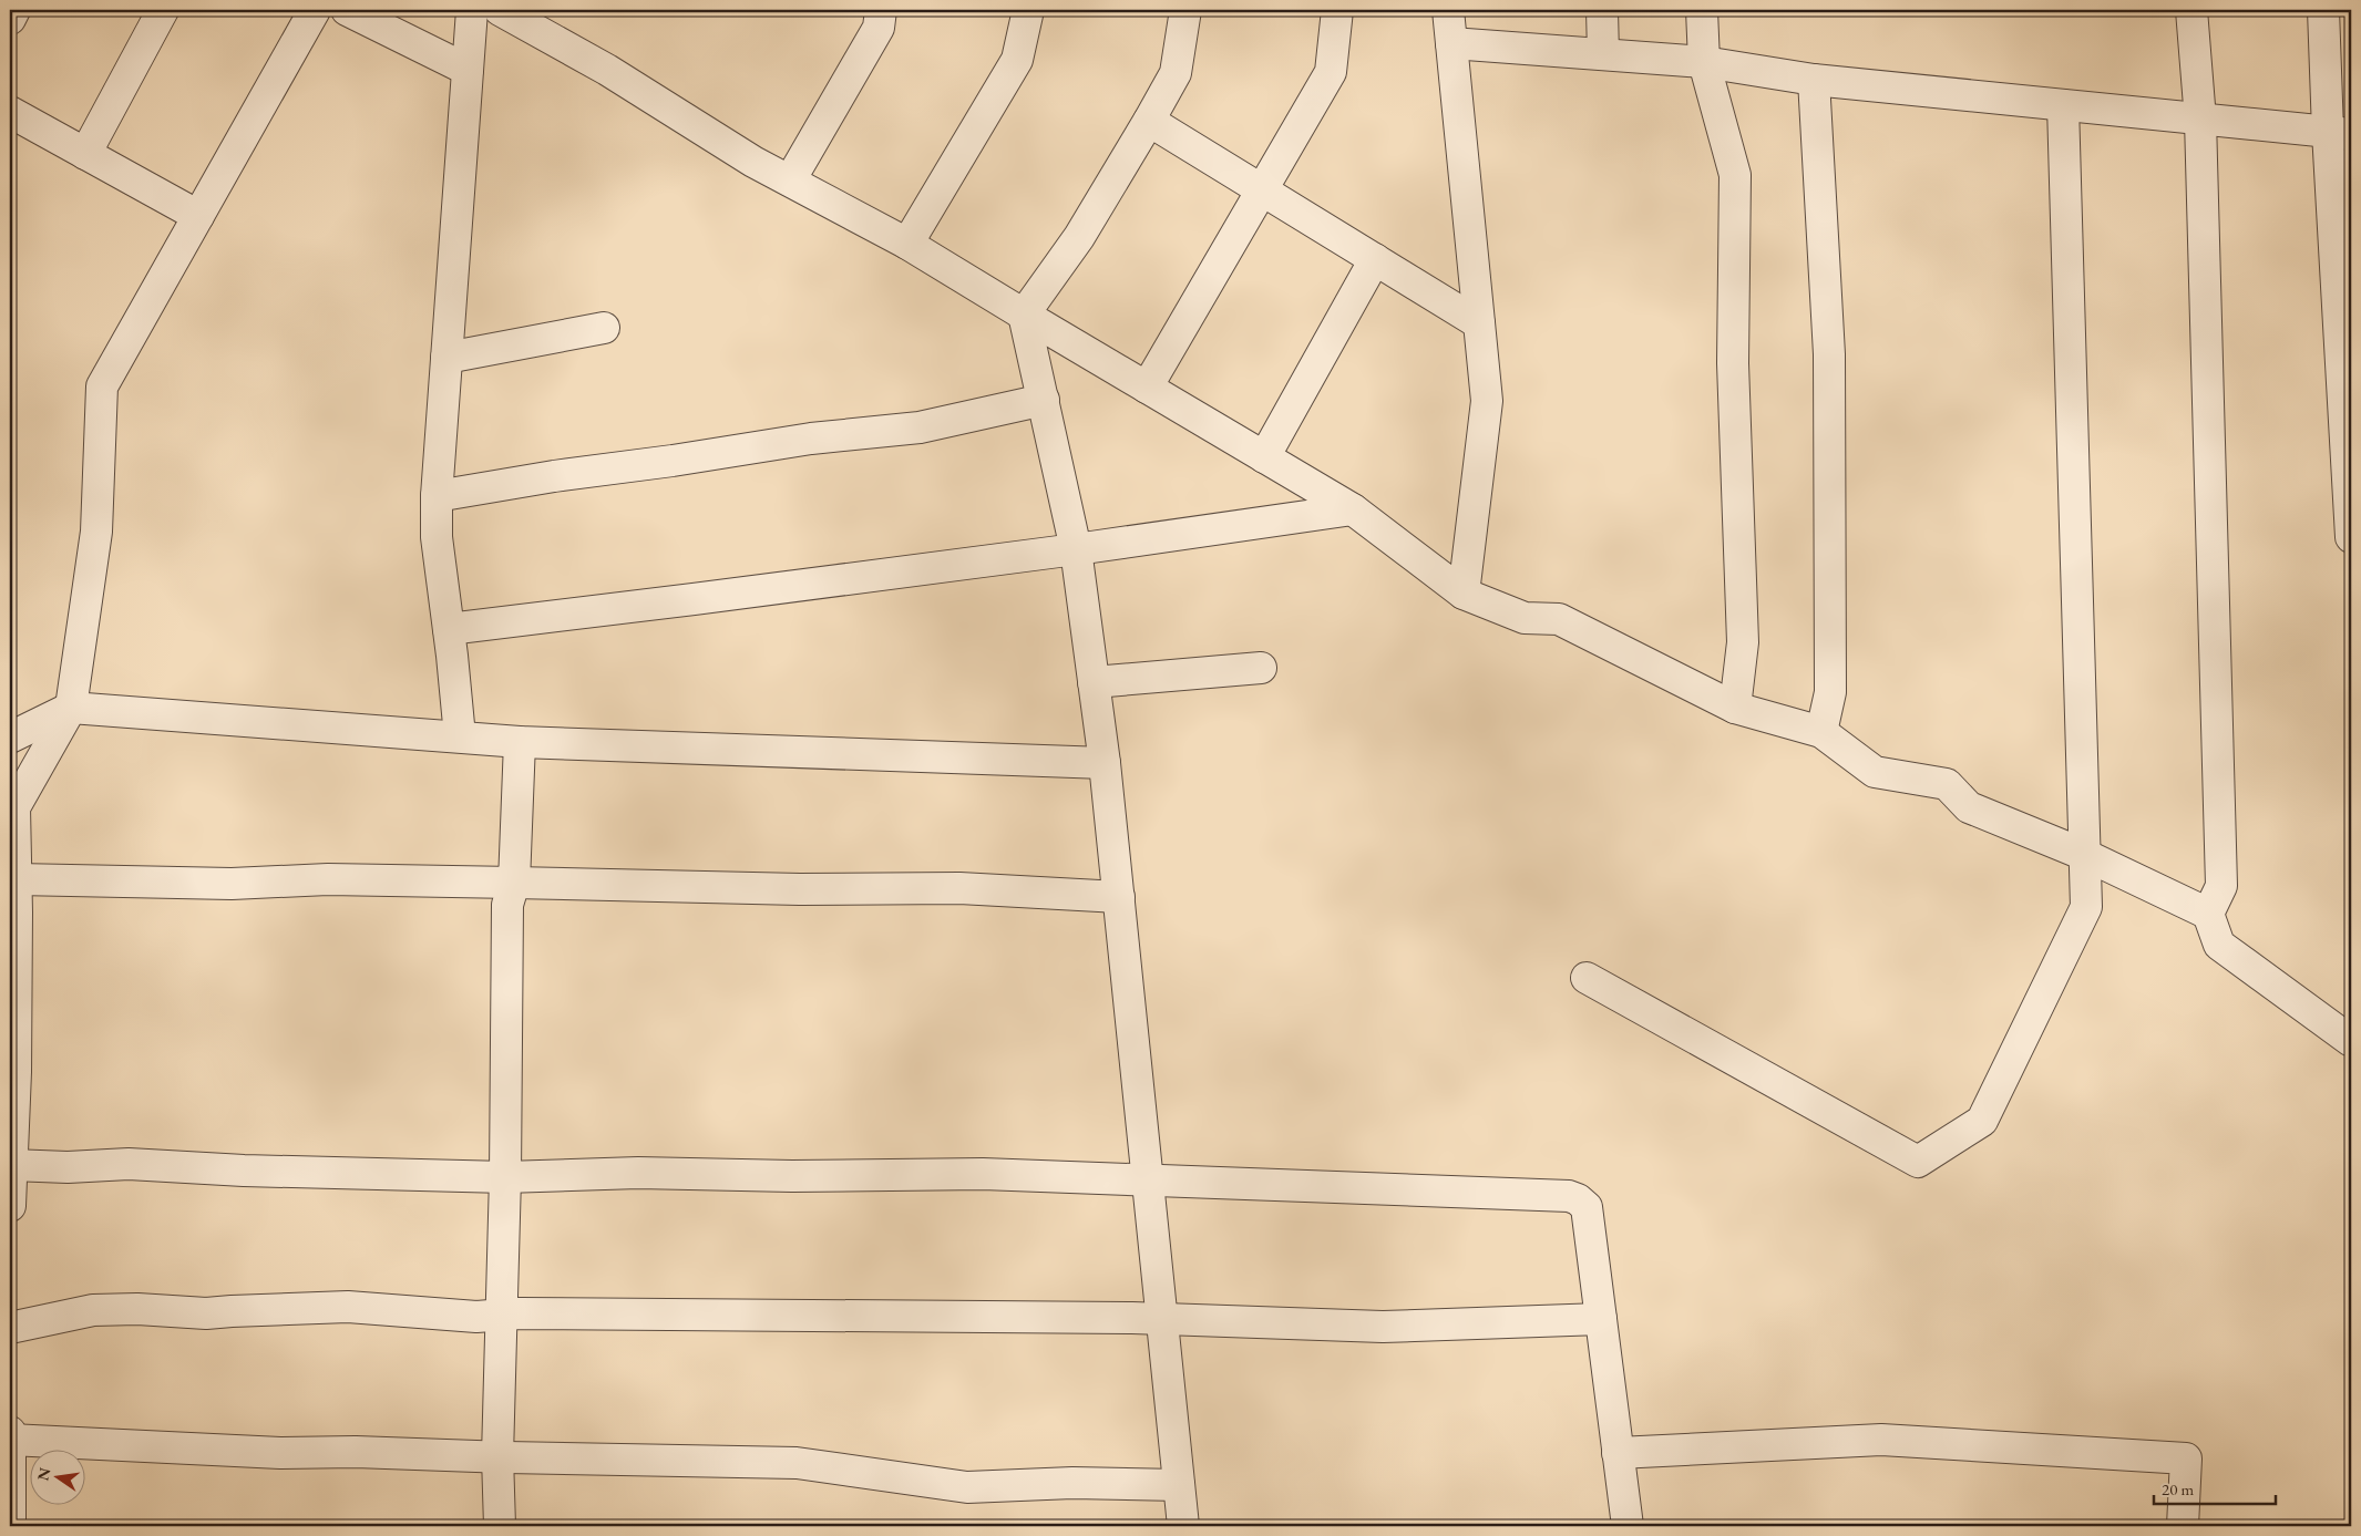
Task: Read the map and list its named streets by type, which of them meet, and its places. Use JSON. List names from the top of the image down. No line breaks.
{"scale_bar":"20 m","north":"left"}
